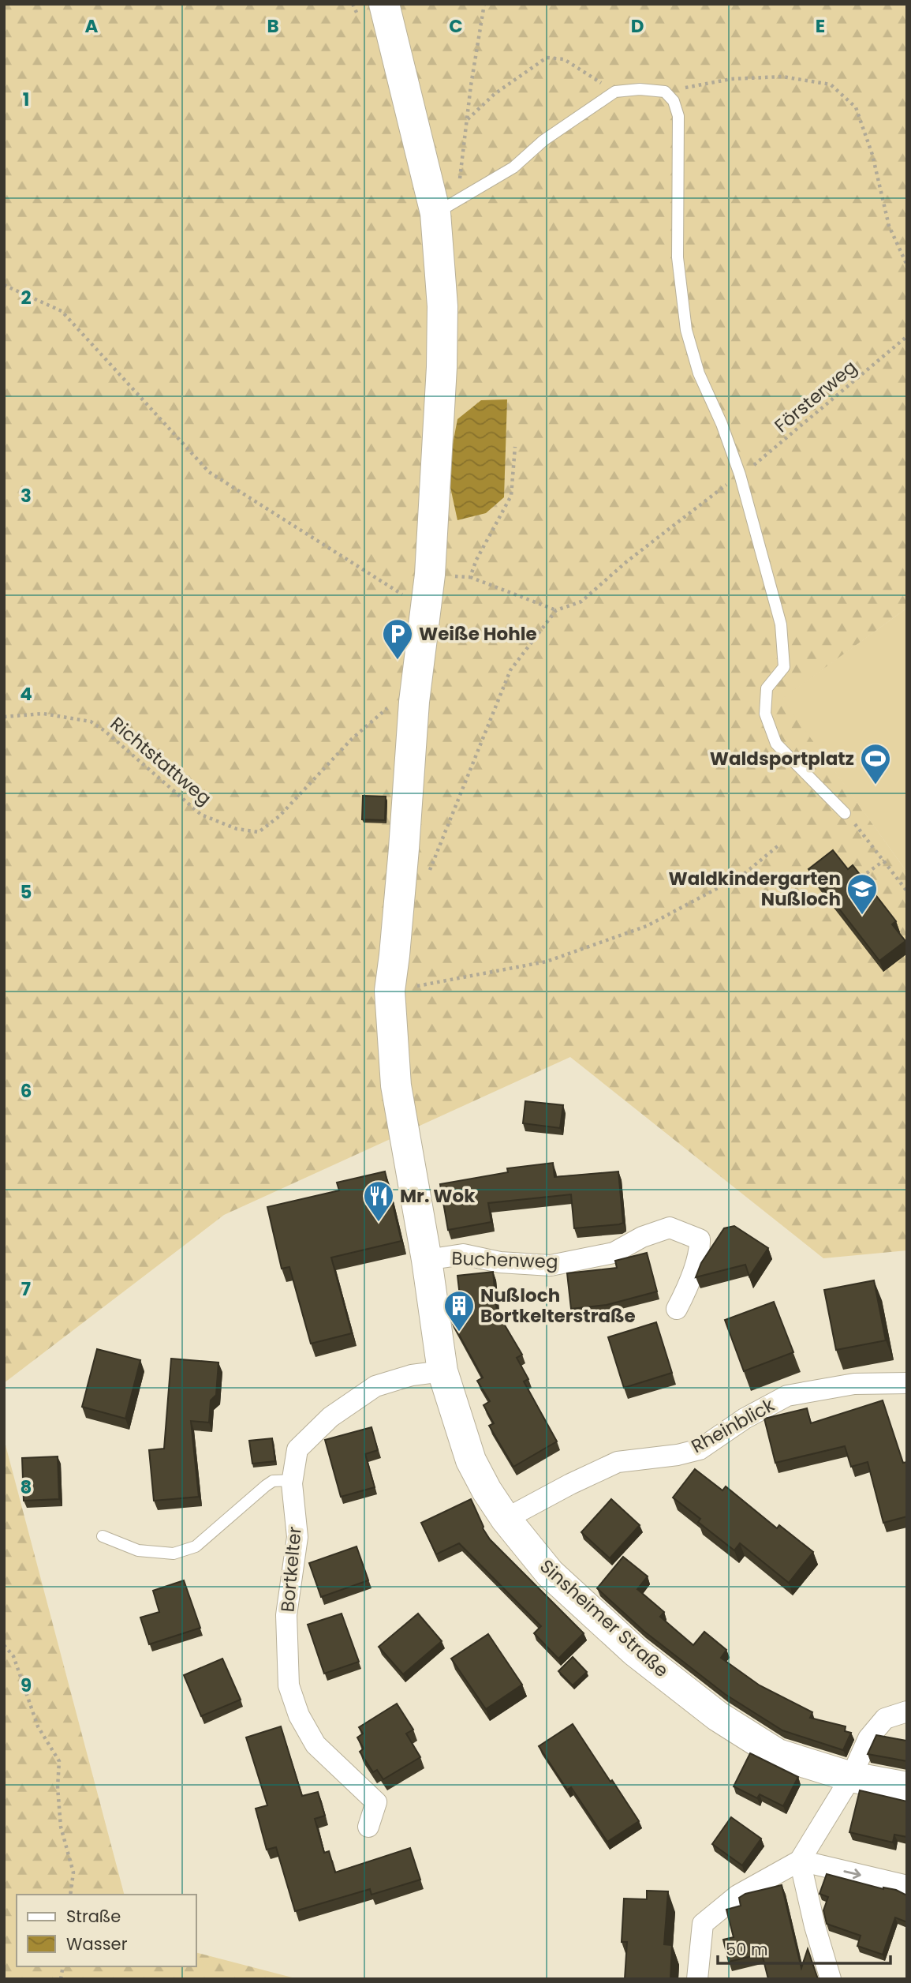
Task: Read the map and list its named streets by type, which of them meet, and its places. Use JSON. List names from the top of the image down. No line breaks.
{"streets":{"street":["Buchenweg","Rheinblick","Bortkelter","Sinsheimer Straße"],"path":["Försterweg","Richtstattweg"]},"crossings":[["Richtstattweg","Sinsheimer Straße"],["Buchenweg","Sinsheimer Straße"],["Rheinblick","Sinsheimer Straße"],["Bortkelter","Sinsheimer Straße"]],"places":{"parking":["Weiße Hohle"],"sports":["Waldsportplatz"],"school or university":["Waldkindergarten Nußloch"],"restaurant":["Mr. Wok"],"building":["Nußloch Bortkelterstraße"]},"legend":["Straße","Wasser"],"scale_bar":"50 m","grid":{"columns":["A","B","C","D","E"],"rows":["1","2","3","4","5","6","7","8","9"]}}
